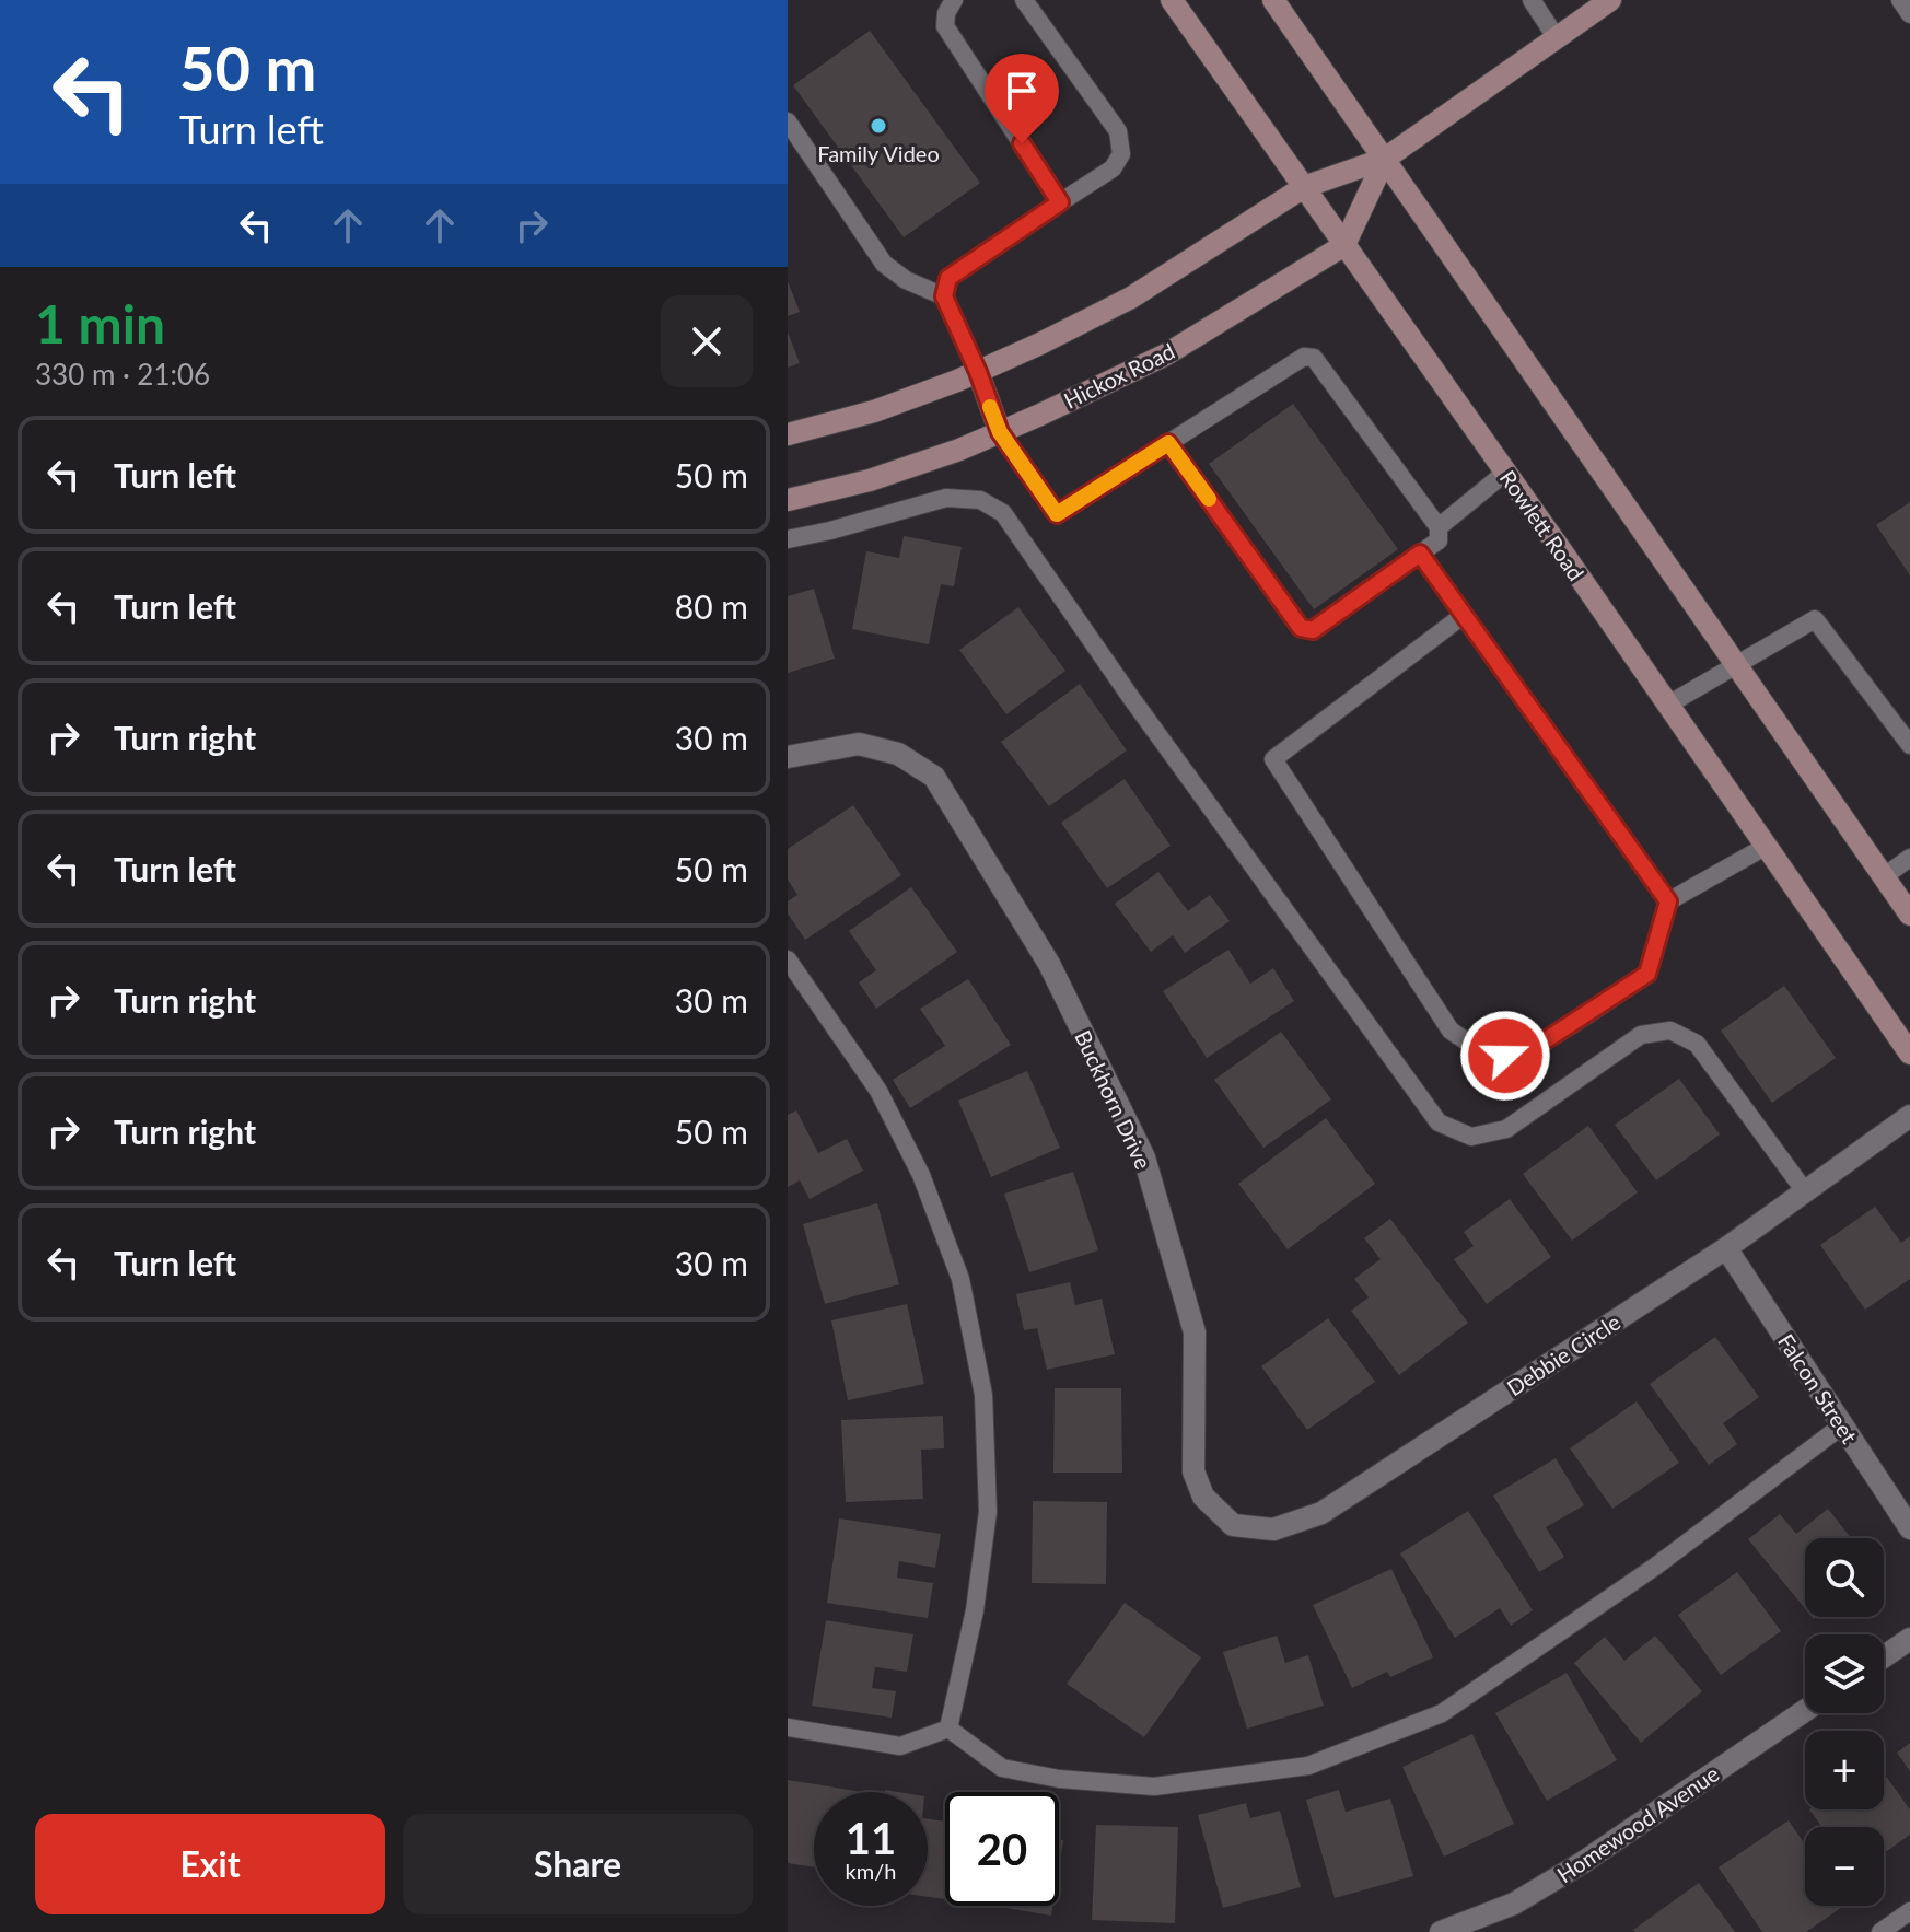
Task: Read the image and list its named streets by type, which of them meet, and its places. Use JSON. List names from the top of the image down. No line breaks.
{"streets":{"main road":["Hickox Road","Rowlett Road"],"street":["Buckhorn Drive","Debbie Circle","Falcon Street","Homewood Avenue"]},"crossings":[["Hickox Road","Rowlett Road"],["Buckhorn Drive","Debbie Circle"],["Debbie Circle","Falcon Street"]],"places":["Family Video"],"page":{"turn":["50 m","Turn left"],"heading":["1 min","330 m · 21:06"],"list":[{"name":"Turn left","value":"50 m"},{"name":"Turn left","value":"80 m"},{"name":"Turn right","value":"30 m"},{"name":"Turn left","value":"50 m"},{"name":"Turn right","value":"30 m"},{"name":"Turn right","value":"50 m"},{"name":"Turn left","value":"30 m"}],"map_buttons":["+","−"],"speed":"11 km/h","limit":"20","buttons":["Exit","Share"]}}
